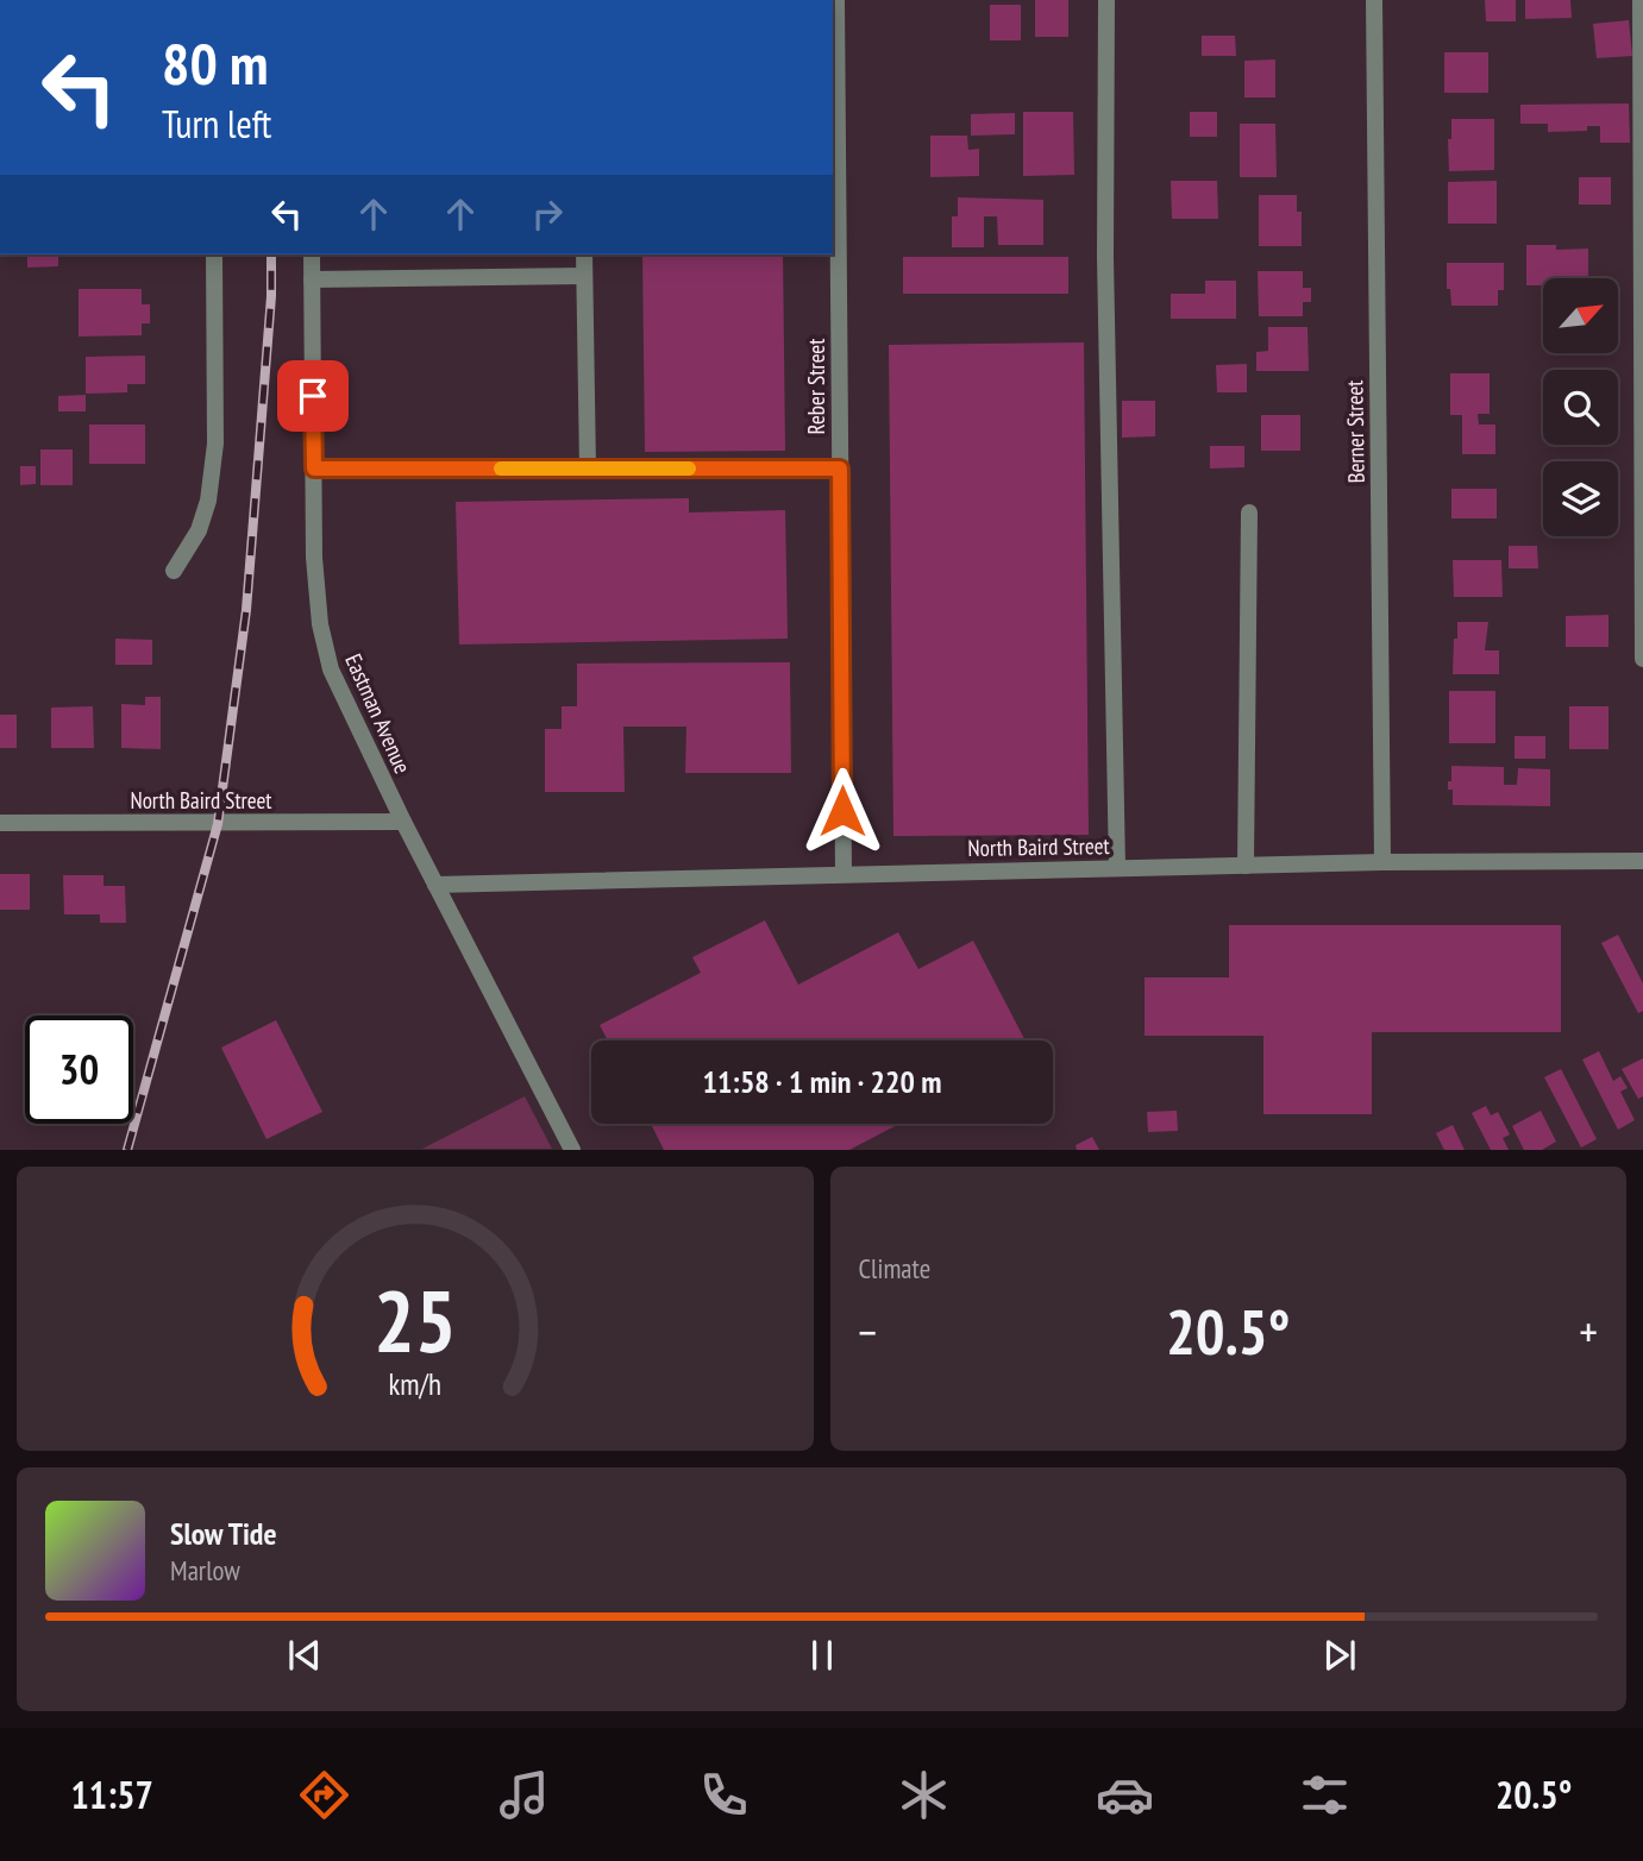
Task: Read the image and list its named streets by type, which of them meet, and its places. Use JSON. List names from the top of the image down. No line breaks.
{"streets":{"street":["Reber Street","Berner Street","Eastman Avenue","North Baird Street"]},"crossings":[["Reber Street","North Baird Street"],["Berner Street","North Baird Street"],["Eastman Avenue","North Baird Street"]],"north":"top right","page":{"turn":["80 m","Turn left"],"limit":"30","trip":"11:58 · 1 min · 220 m","tile":"Climate","heat":["−","20.5°","+"],"song":["Slow Tide","Marlow"],"tabs":["11:57","20.5°"],"gauge":["25","km/h"]}}
